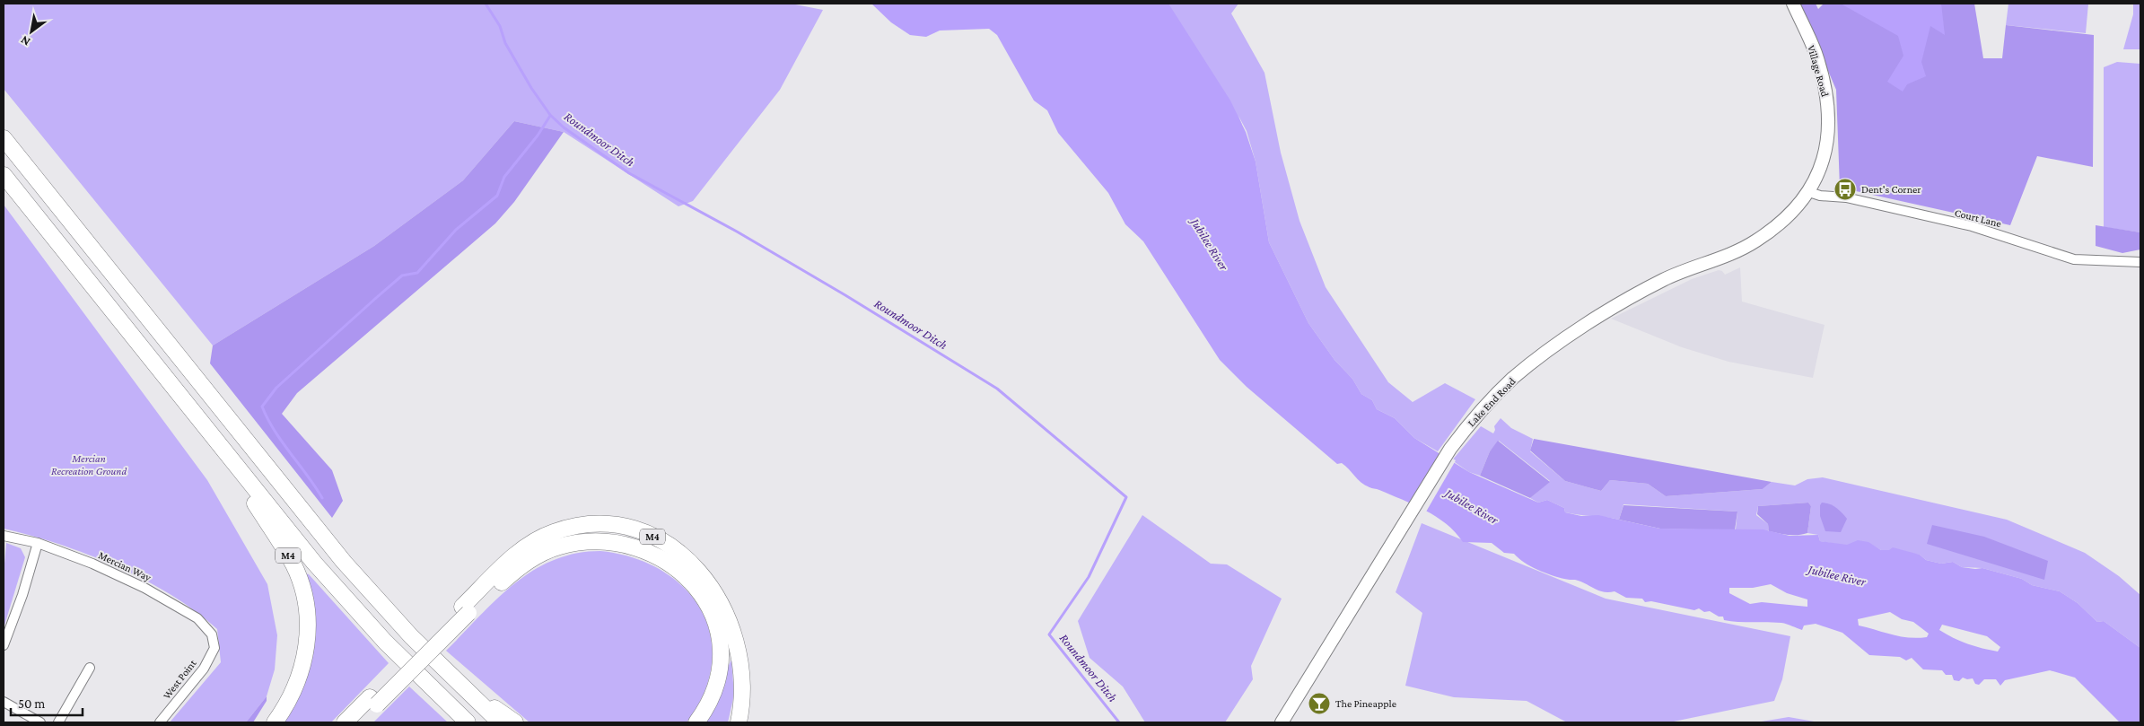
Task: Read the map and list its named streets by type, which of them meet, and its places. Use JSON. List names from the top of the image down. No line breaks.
{"streets":{"highway":["M4"],"main road":["Village Road","Lake End Road"],"street":["Court Lane","Mercian Way","West Point"]},"crossings":[["Village Road","Court Lane"],["Village Road","Lake End Road"],["Court Lane","Lake End Road"],["Mercian Way","West Point"]],"water":["Roundmoor Ditch","Jubilee River"],"parks":["Mercian Recreation Ground"],"places":{"bus stop":["Dent's Corner"],"bar":["The Pineapple"]},"scale_bar":"50 m","north":"bottom left"}
